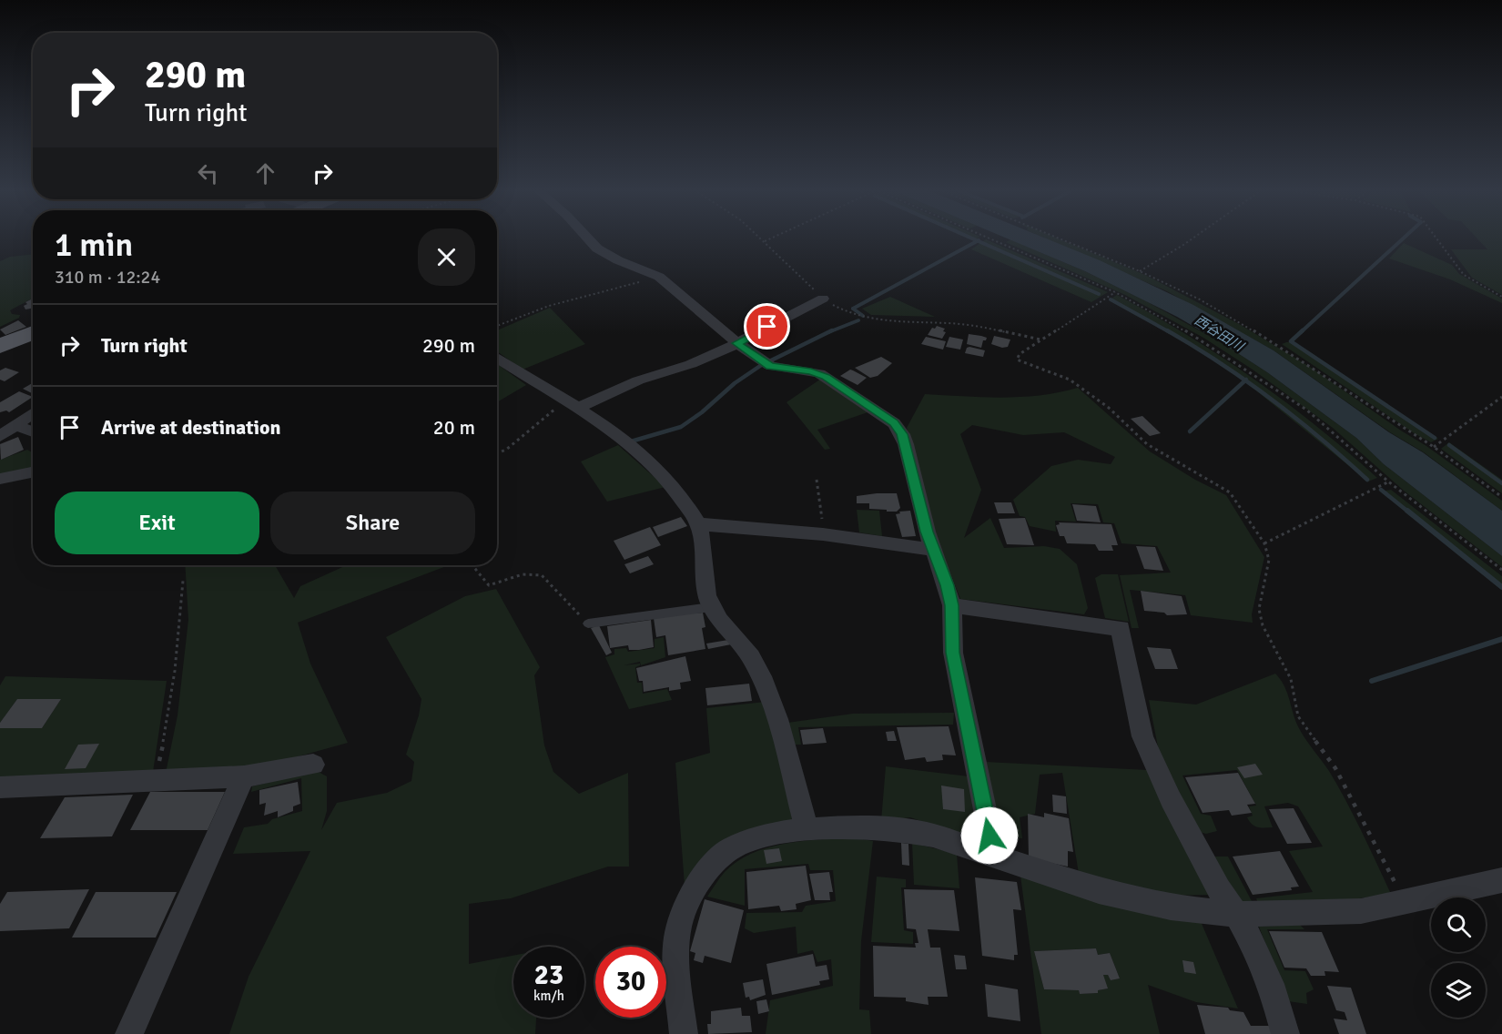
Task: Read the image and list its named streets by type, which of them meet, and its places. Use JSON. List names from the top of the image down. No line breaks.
{"water":["西谷田川"],"page":{"turn":["290 m","Turn right"],"heading":["1 min","310 m · 12:24"],"list":[{"name":"Turn right","value":"290 m"},{"name":"Arrive at destination","value":"20 m"}],"buttons":["Exit","Share"],"speed":"23 km/h","limit":"30"}}
